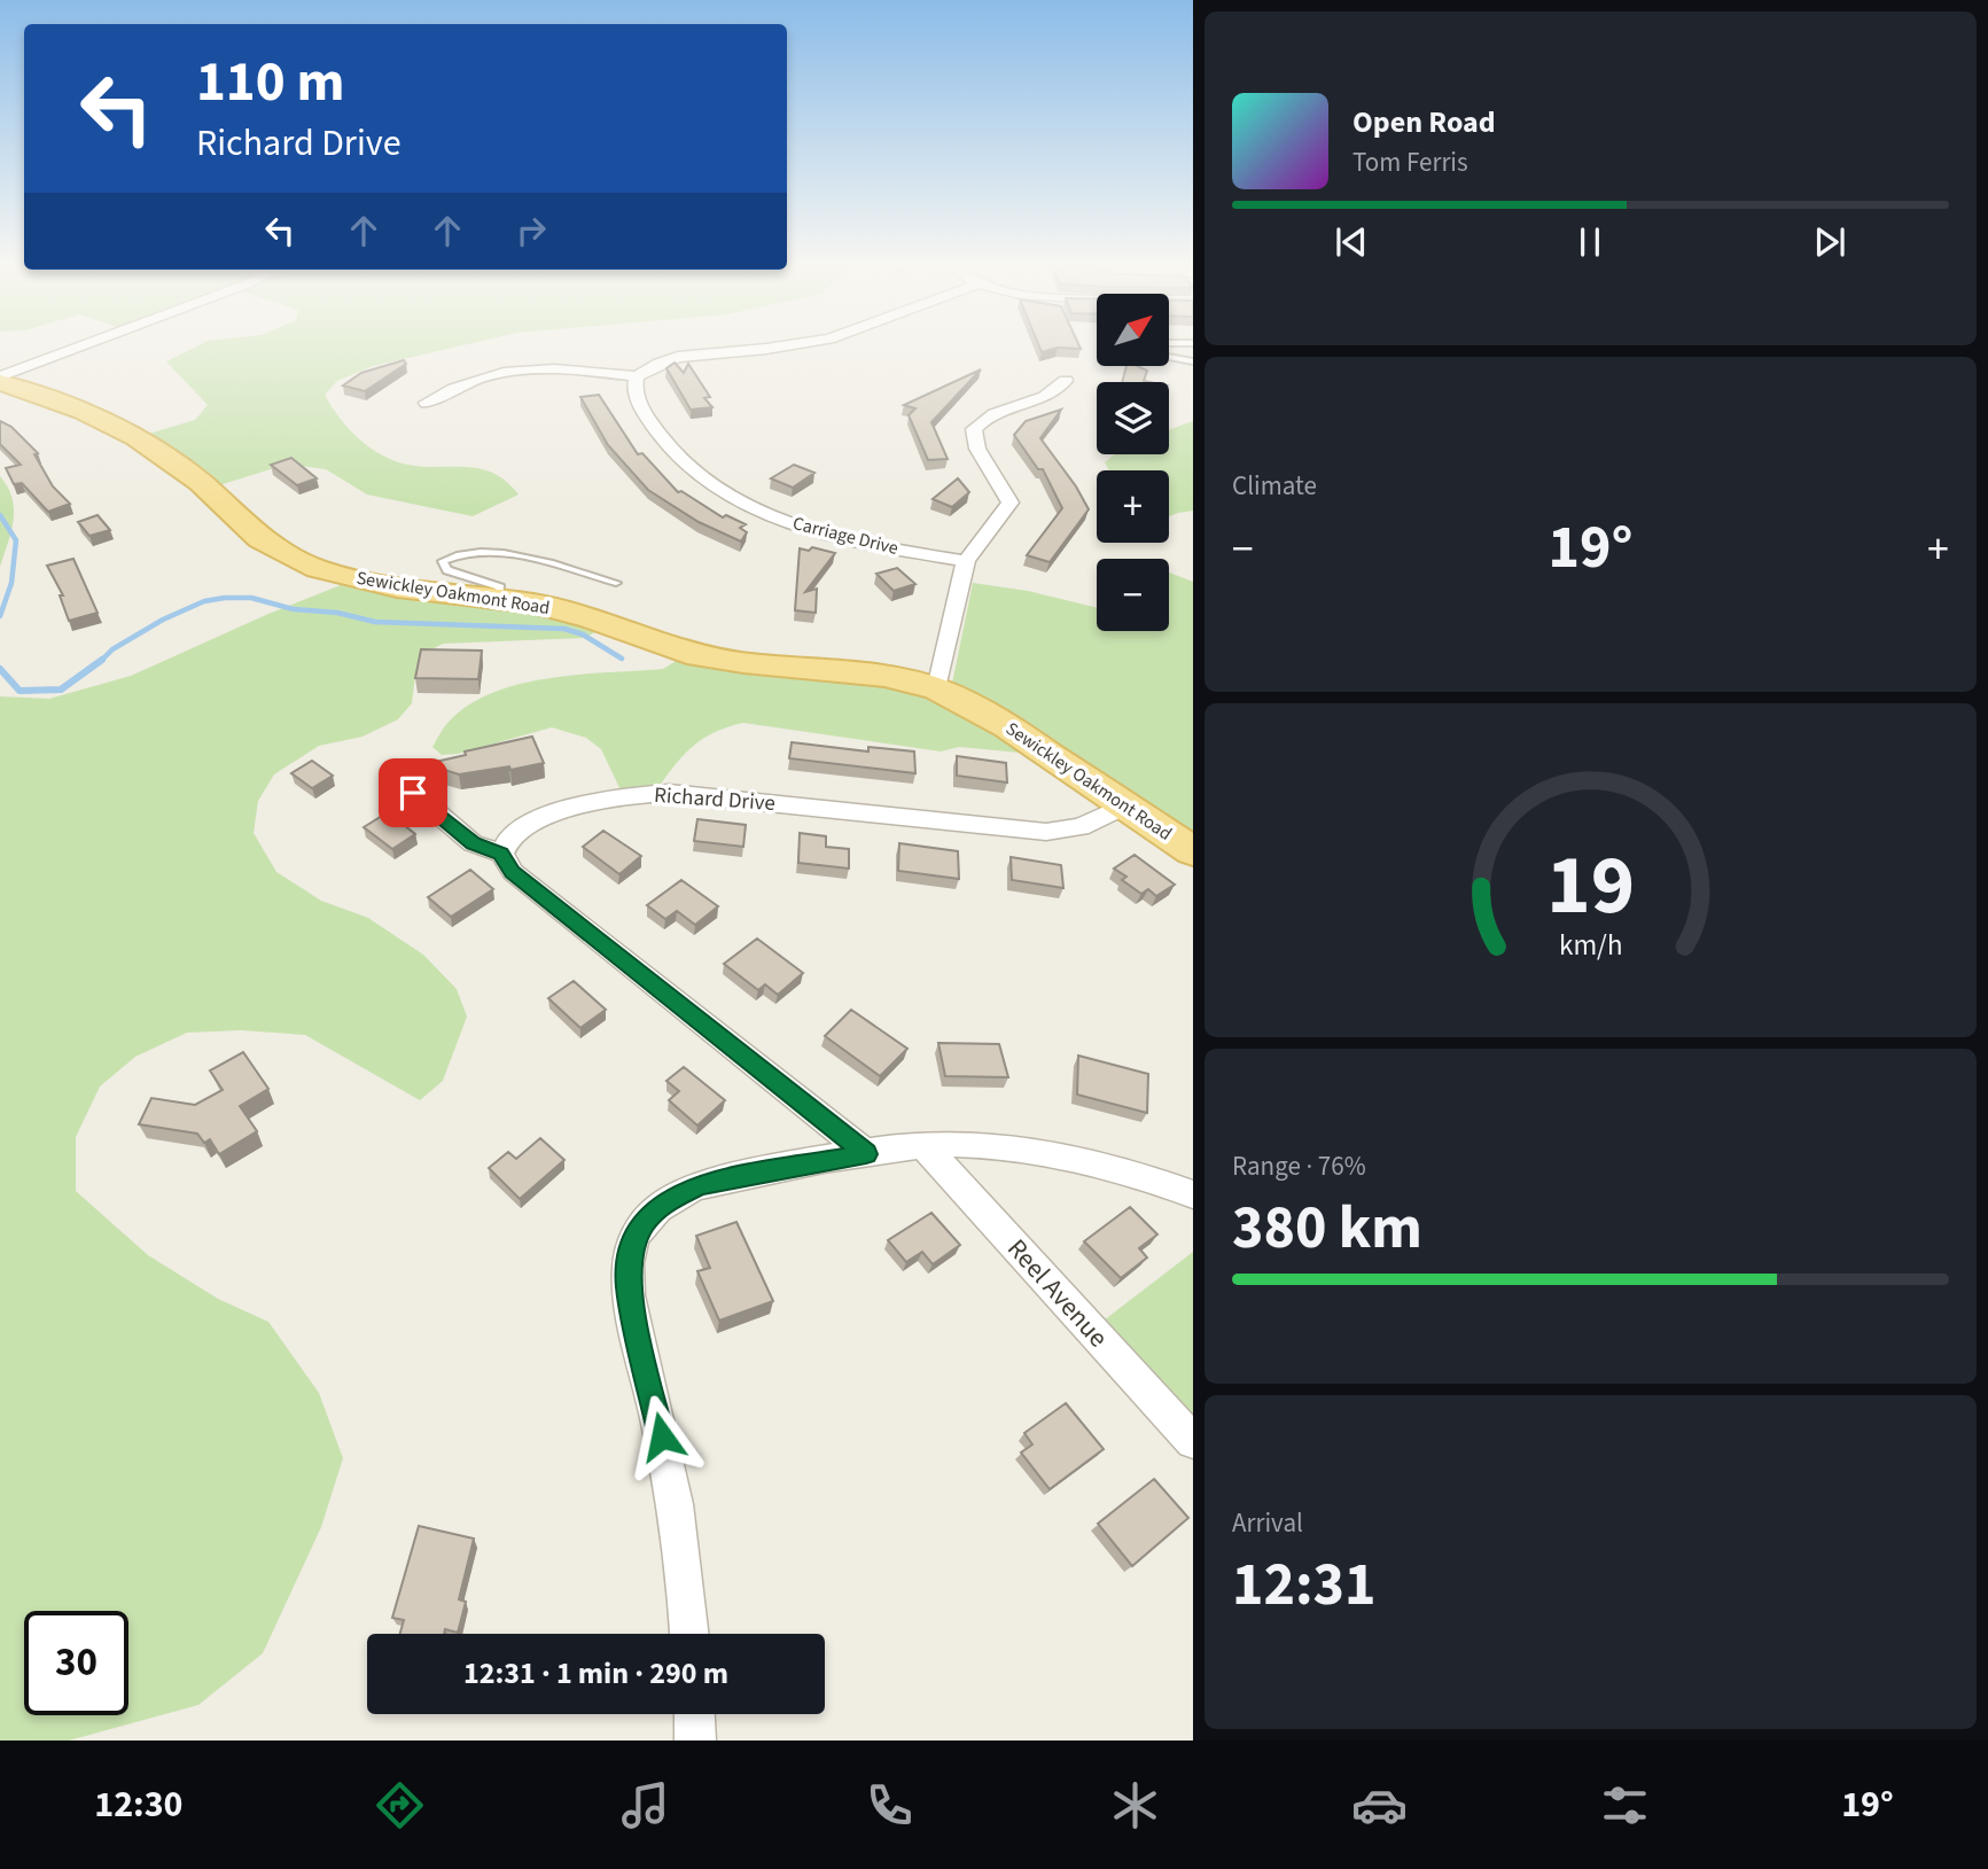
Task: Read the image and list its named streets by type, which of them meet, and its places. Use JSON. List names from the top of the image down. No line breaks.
{"streets":{"main road":["Sewickley Oakmont Road"],"street":["Carriage Drive","Richard Drive","Reel Avenue"]},"crossings":[["Sewickley Oakmont Road","Richard Drive"]],"north":"top right","page":{"turn":["110 m","Richard Drive"],"song":["Open Road","Tom Ferris"],"map_buttons":["+","−"],"tile":["Climate",["Range · 76%","380 km"],["Arrival","12:31"]],"heat":["−","19°","+"],"limit":"30","trip":"12:31 · 1 min · 290 m","tabs":["12:30","19°"],"gauge":["19","km/h"]}}
